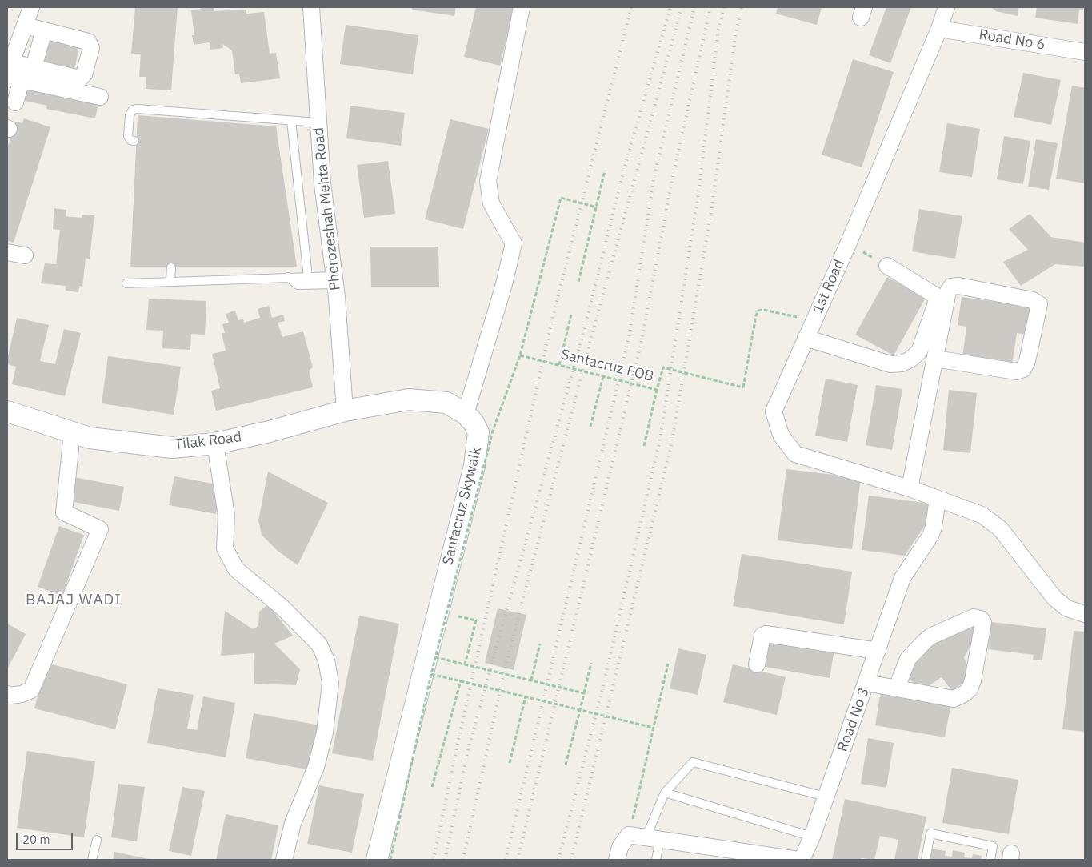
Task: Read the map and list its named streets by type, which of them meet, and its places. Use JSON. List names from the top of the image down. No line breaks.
{"streets":{"street":["Road No 6","Pherozeshah Mehta Road","1st Road","Tilak Road","Road No 3"],"path":["Santacruz FOB","Santacruz Skywalk"]},"crossings":[["Road No 6","1st Road"],["Pherozeshah Mehta Road","Tilak Road"],["1st Road","Road No 3"],["Santacruz FOB","Santacruz Skywalk"]],"districts":["BAJAJ WADI"],"scale_bar":"20 m"}
